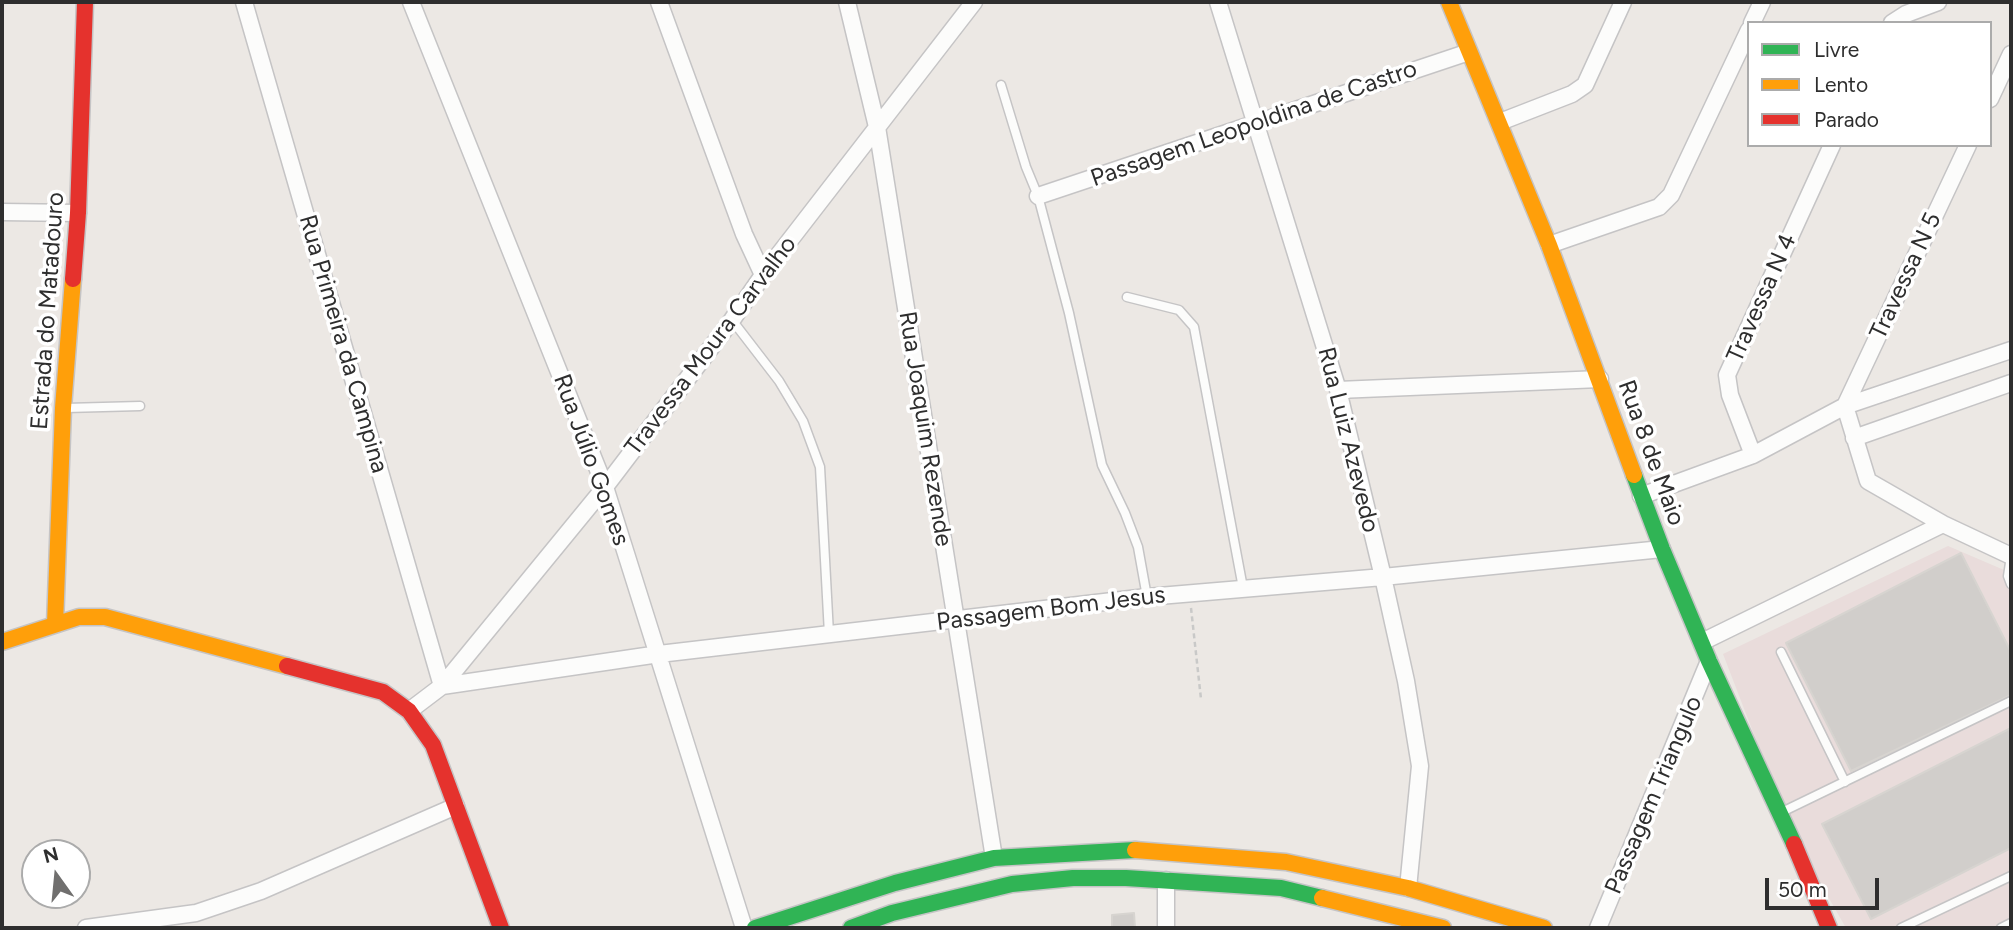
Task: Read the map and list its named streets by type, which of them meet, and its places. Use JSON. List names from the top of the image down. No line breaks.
{"streets":{"main road":["Estrada do Matadouro","Rua 8 de Maio"],"street":["Passagem Leopoldina de Castro","Travessa N 5","Travessa N 4","Rua Primeira da Campina","Travessa Moura Carvalho","Rua Joaquim Rezende","Rua Luiz Azevedo","Rua Júlio Gomes","Passagem Bom Jesus","Passagem Triangulo"]},"crossings":[["Passagem Leopoldina de Castro","Rua Luiz Azevedo"],["Passagem Leopoldina de Castro","Rua 8 de Maio"],["Rua Primeira da Campina","Travessa Moura Carvalho"],["Rua Primeira da Campina","Passagem Bom Jesus"],["Travessa Moura Carvalho","Rua Joaquim Rezende"],["Travessa Moura Carvalho","Rua Júlio Gomes"],["Travessa Moura Carvalho","Passagem Bom Jesus"],["Rua Joaquim Rezende","Passagem Bom Jesus"],["Rua Luiz Azevedo","Passagem Bom Jesus"],["Rua 8 de Maio","Passagem Bom Jesus"],["Rua 8 de Maio","Passagem Triangulo"],["Rua Júlio Gomes","Passagem Bom Jesus"]],"legend":["Livre","Lento","Parado"],"scale_bar":"50 m","north":"top"}
